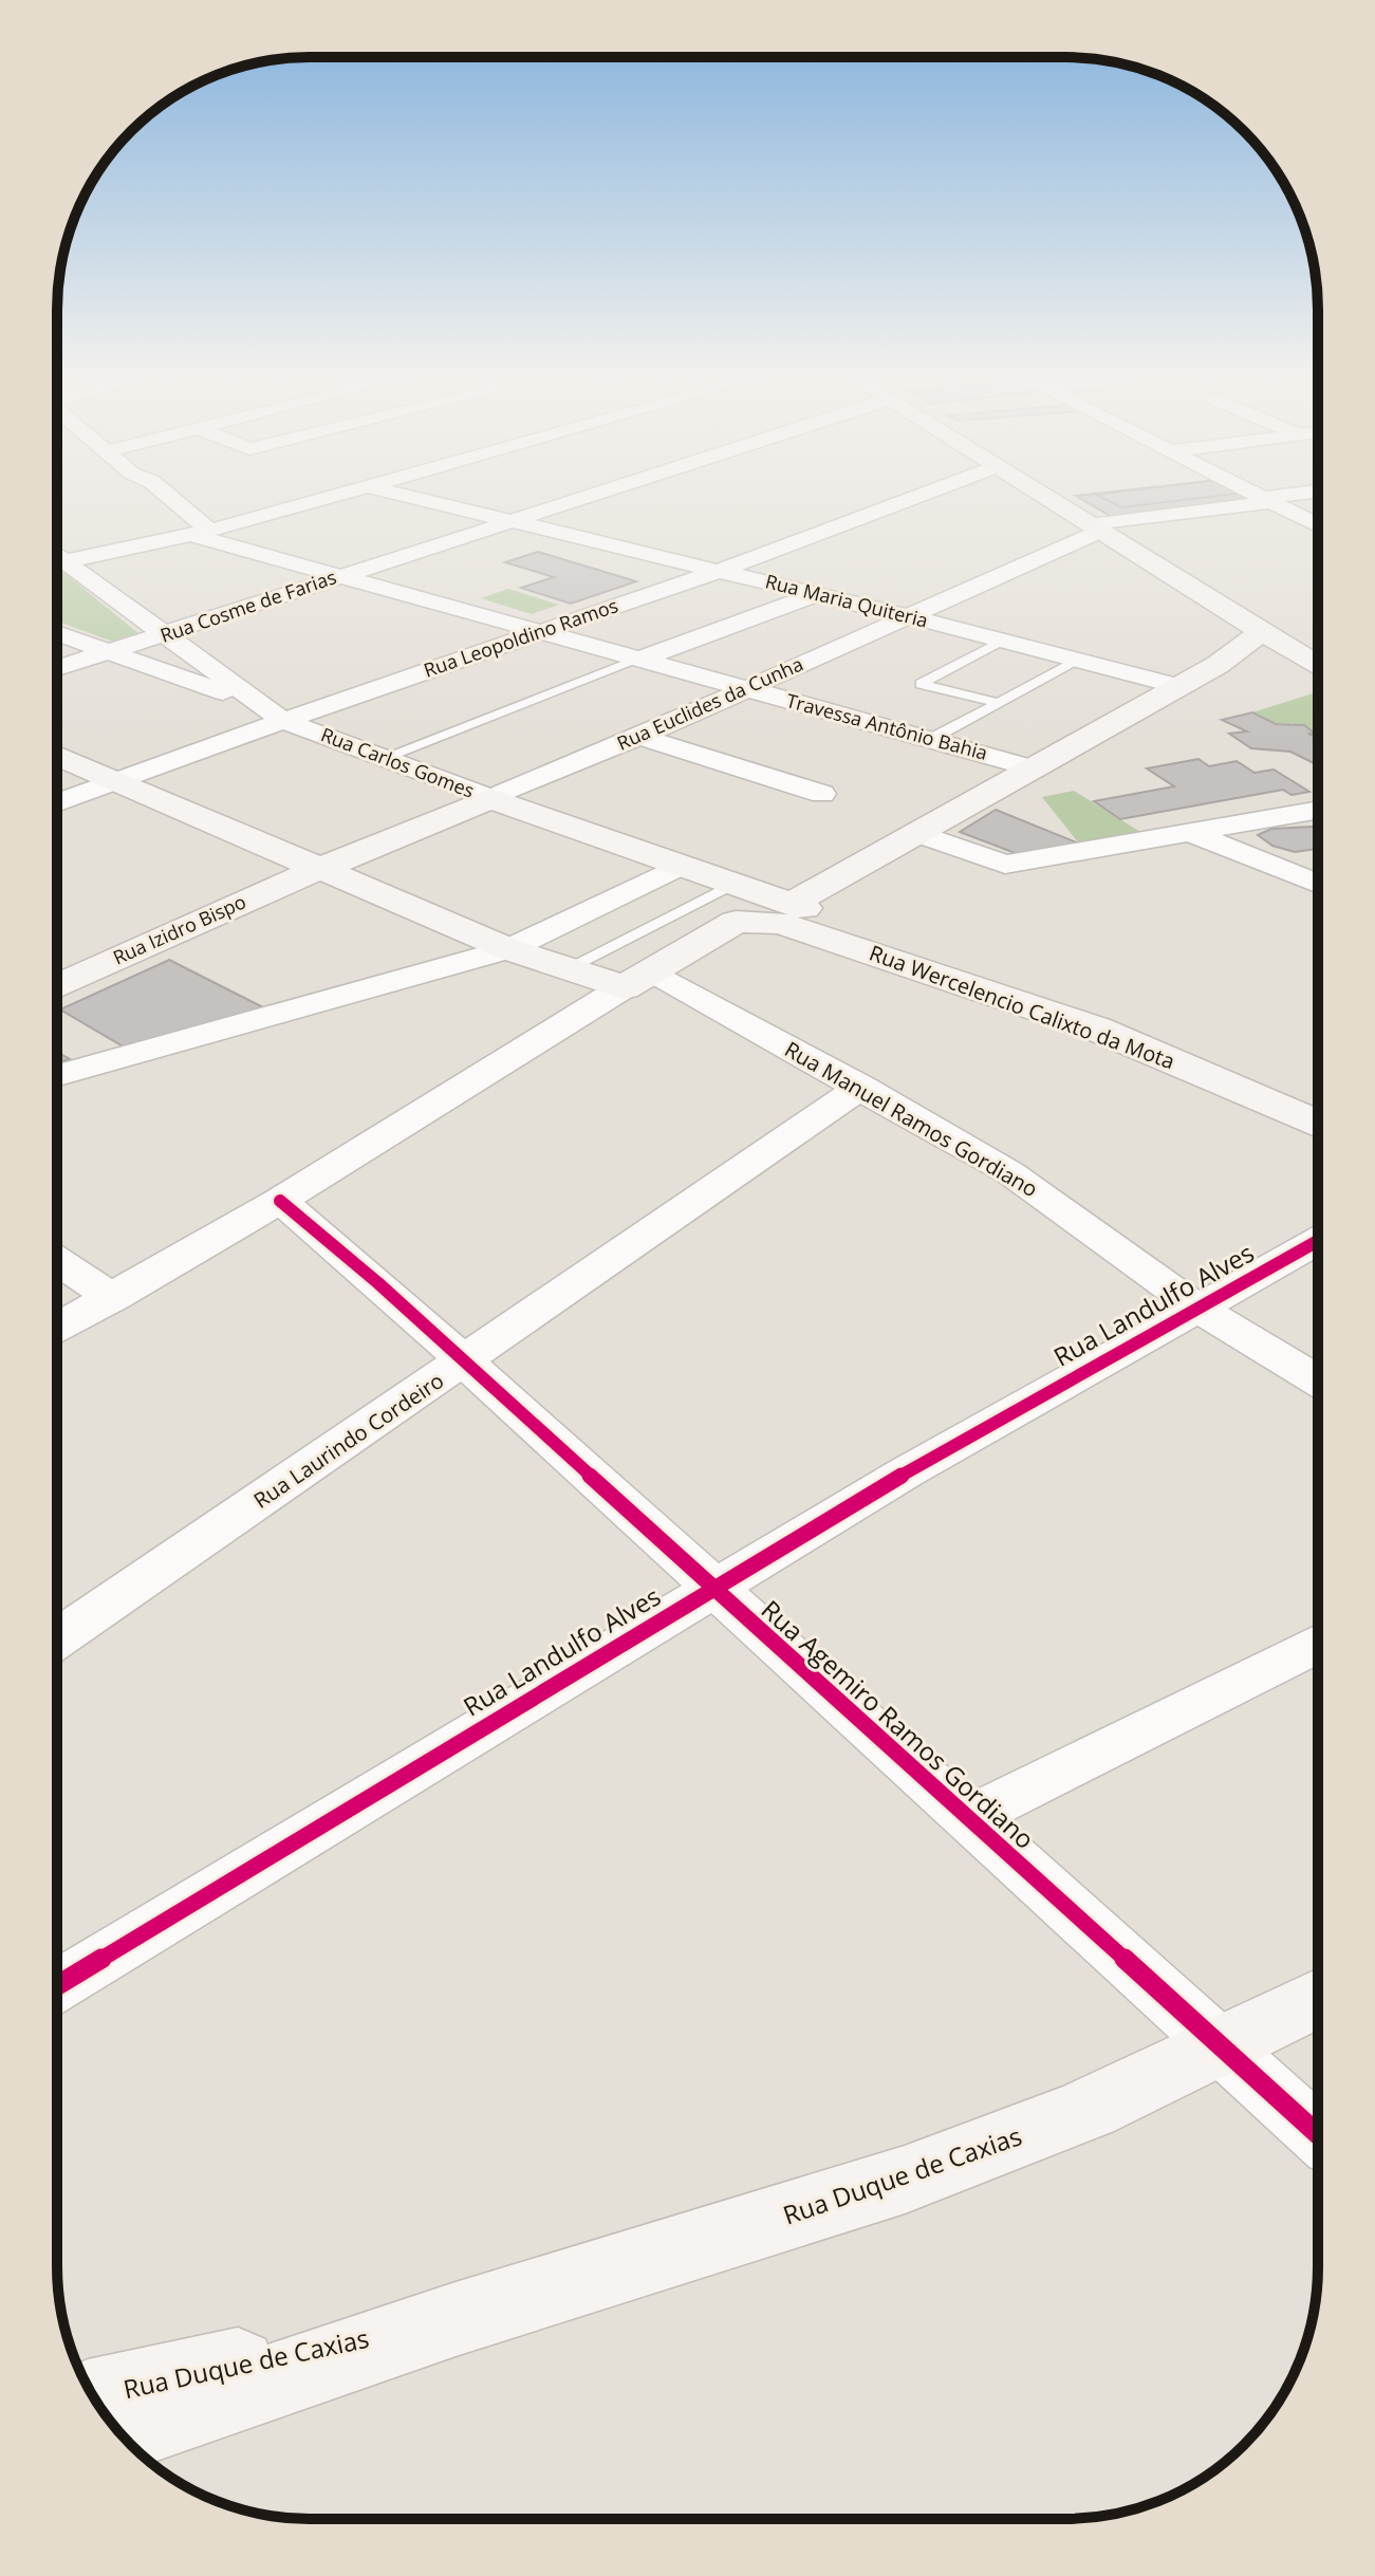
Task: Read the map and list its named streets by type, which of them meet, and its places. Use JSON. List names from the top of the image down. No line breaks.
{"streets":{"street":["Rua Maria Quiteria","Rua Cosme de Farias","Rua Leopoldino Ramos","Rua Euclides da Cunha","Travessa Antônio Bahia","Rua Carlos Gomes","Rua Izidro Bispo","Rua Wercelencio Calixto da Mota","Rua Manuel Ramos Gordiano","Rua Landulfo Alves","Rua Laurindo Cordeiro","Rua Agemiro Ramos Gordiano","Rua Duque de Caxias"]},"crossings":[["Rua Maria Quiteria","Rua Cosme de Farias"],["Rua Maria Quiteria","Rua Leopoldino Ramos"],["Rua Maria Quiteria","Rua Euclides da Cunha"],["Rua Maria Quiteria","Travessa Antônio Bahia"],["Rua Cosme de Farias","Travessa Antônio Bahia"],["Rua Cosme de Farias","Rua Carlos Gomes"],["Rua Leopoldino Ramos","Travessa Antônio Bahia"],["Rua Leopoldino Ramos","Rua Carlos Gomes"],["Rua Euclides da Cunha","Travessa Antônio Bahia"],["Rua Euclides da Cunha","Rua Carlos Gomes"],["Rua Euclides da Cunha","Rua Izidro Bispo"],["Travessa Antônio Bahia","Rua Carlos Gomes"],["Travessa Antônio Bahia","Rua Wercelencio Calixto da Mota"],["Rua Carlos Gomes","Rua Wercelencio Calixto da Mota"],["Rua Wercelencio Calixto da Mota","Rua Manuel Ramos Gordiano"],["Rua Manuel Ramos Gordiano","Rua Landulfo Alves"],["Rua Manuel Ramos Gordiano","Rua Laurindo Cordeiro"],["Rua Landulfo Alves","Rua Agemiro Ramos Gordiano"],["Rua Laurindo Cordeiro","Rua Agemiro Ramos Gordiano"],["Rua Agemiro Ramos Gordiano","Rua Duque de Caxias"]]}
